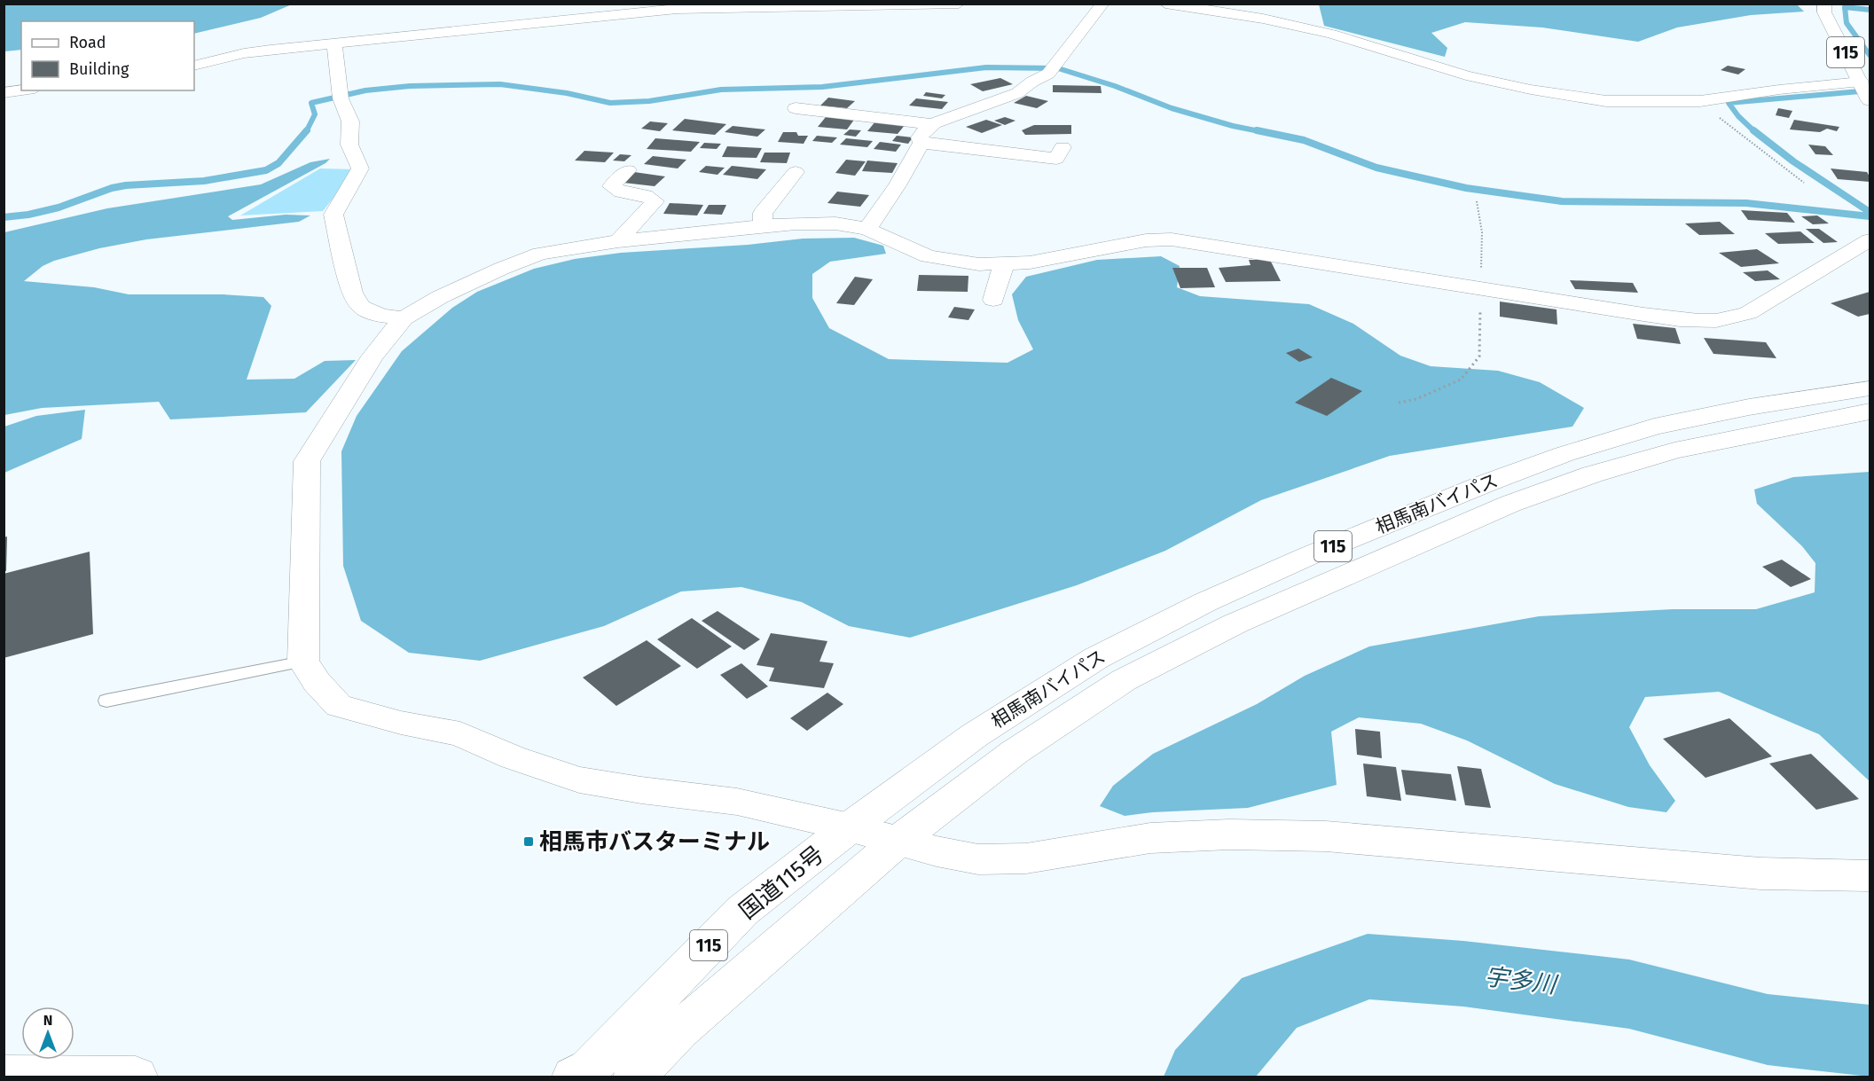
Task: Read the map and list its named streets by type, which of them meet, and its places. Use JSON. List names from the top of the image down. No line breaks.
{"streets":{"main road":["115","相馬南バイパス","国道115号"]},"crossings":[["115","相馬南バイパス"],["相馬南バイパス","国道115号"]],"water":["宇多川"],"places":{"transit":["相馬市バスターミナル"]},"legend":["Road","Building"],"north":"top"}
